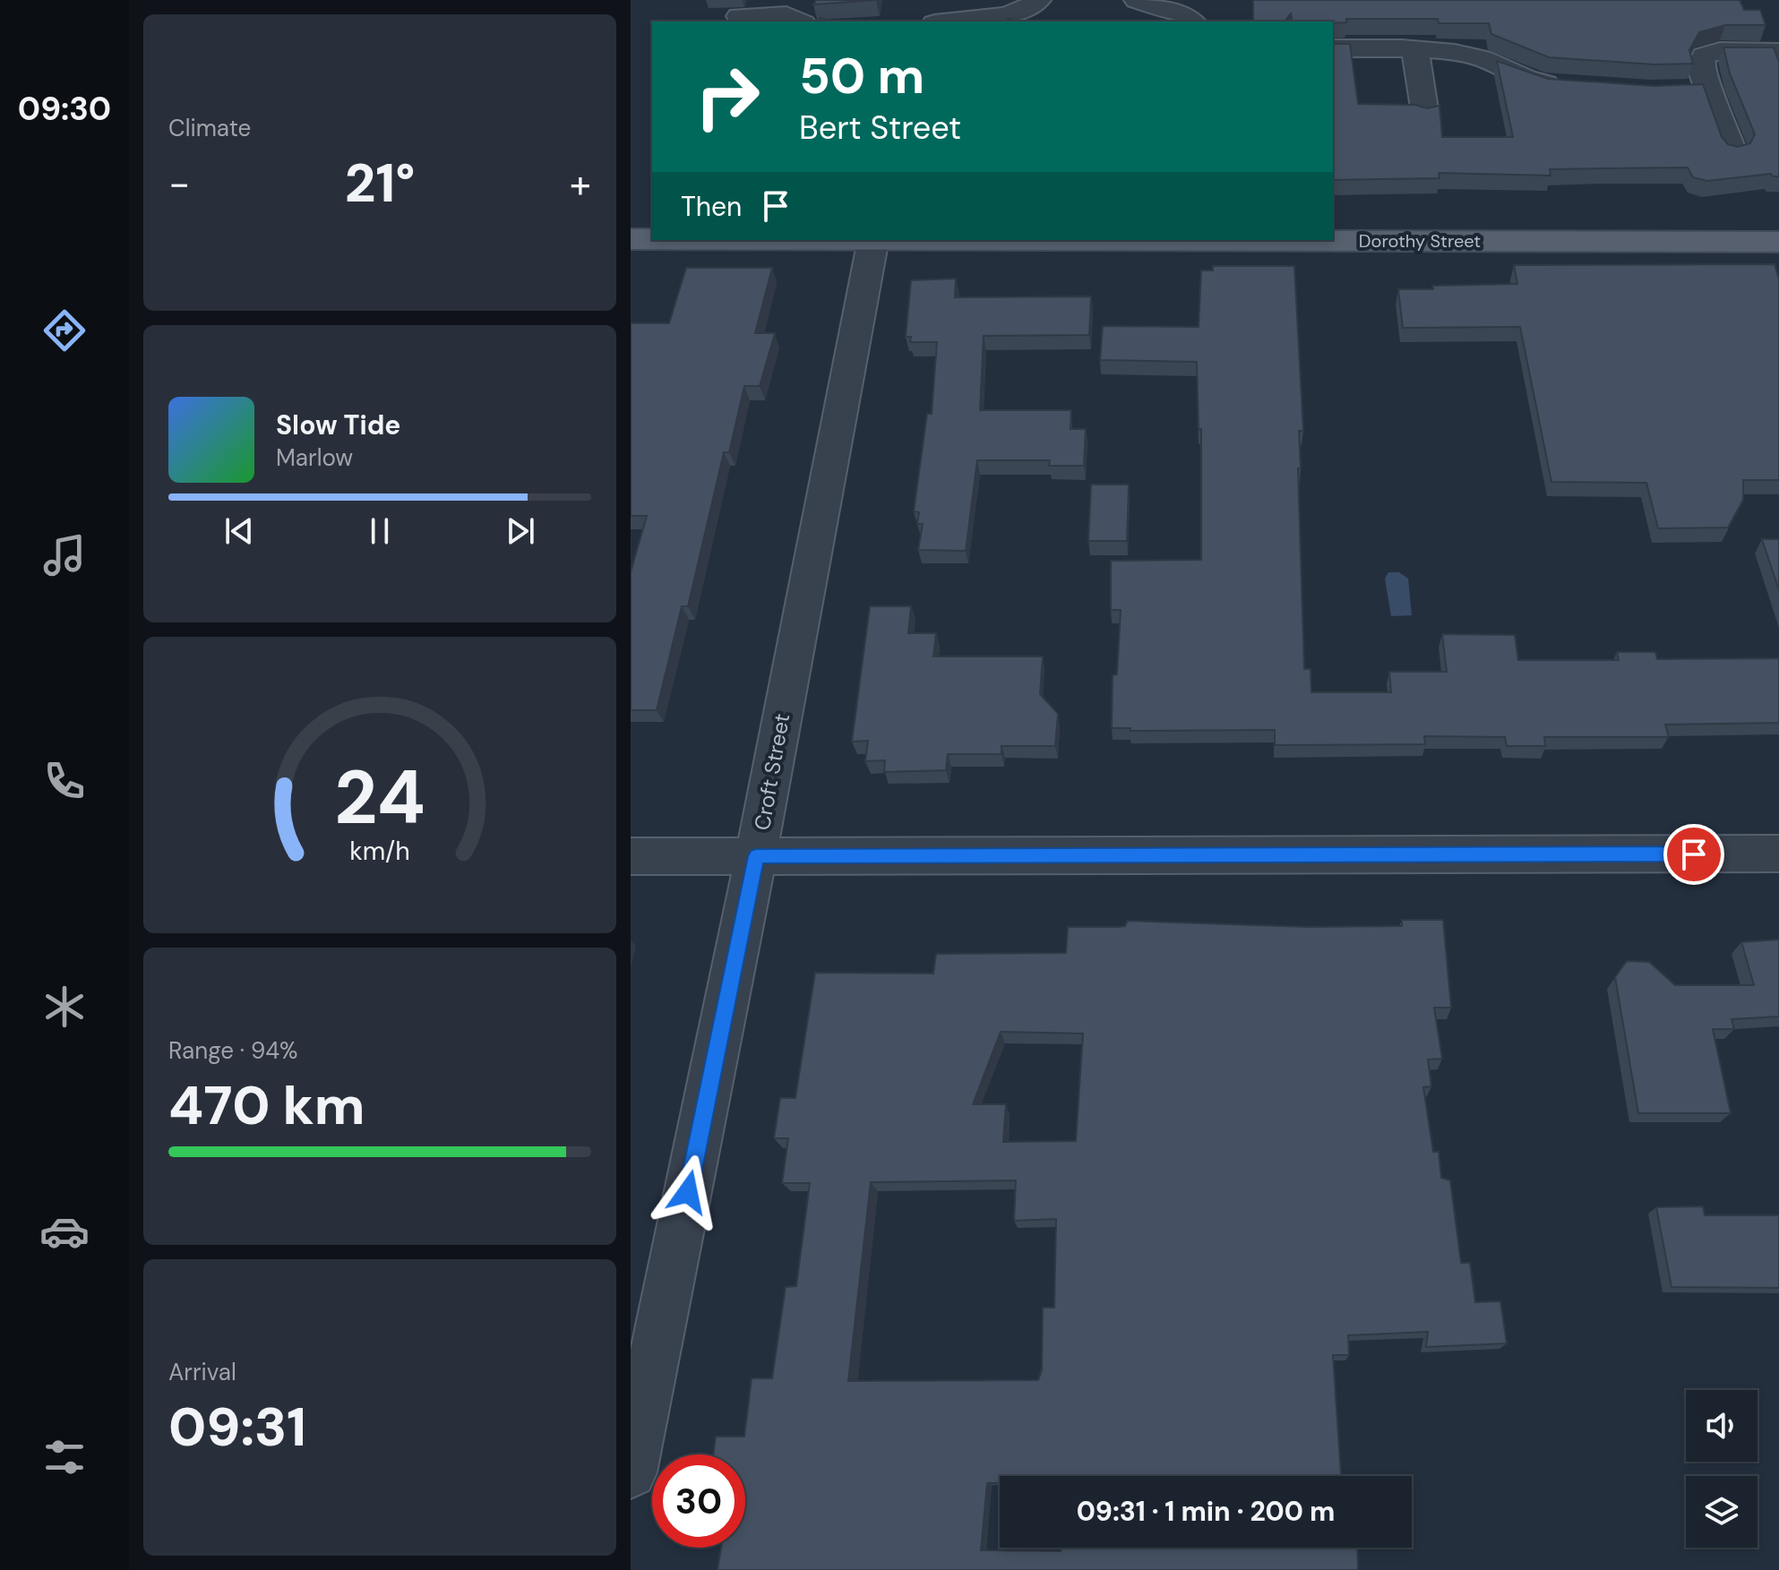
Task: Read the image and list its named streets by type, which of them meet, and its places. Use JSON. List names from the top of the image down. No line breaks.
{"streets":{"main road":["Dorothy Street"],"street":["Croft Street"]},"page":{"tabs":"09:30","tile":["Climate",["Range · 94%","470 km"],["Arrival","09:31"]],"turn":["50 m","Bert Street"],"heat":["−","21°","+"],"then":"Then","song":["Slow Tide","Marlow"],"limit":"30","trip":"09:31 · 1 min · 200 m","gauge":["24","km/h"]}}
